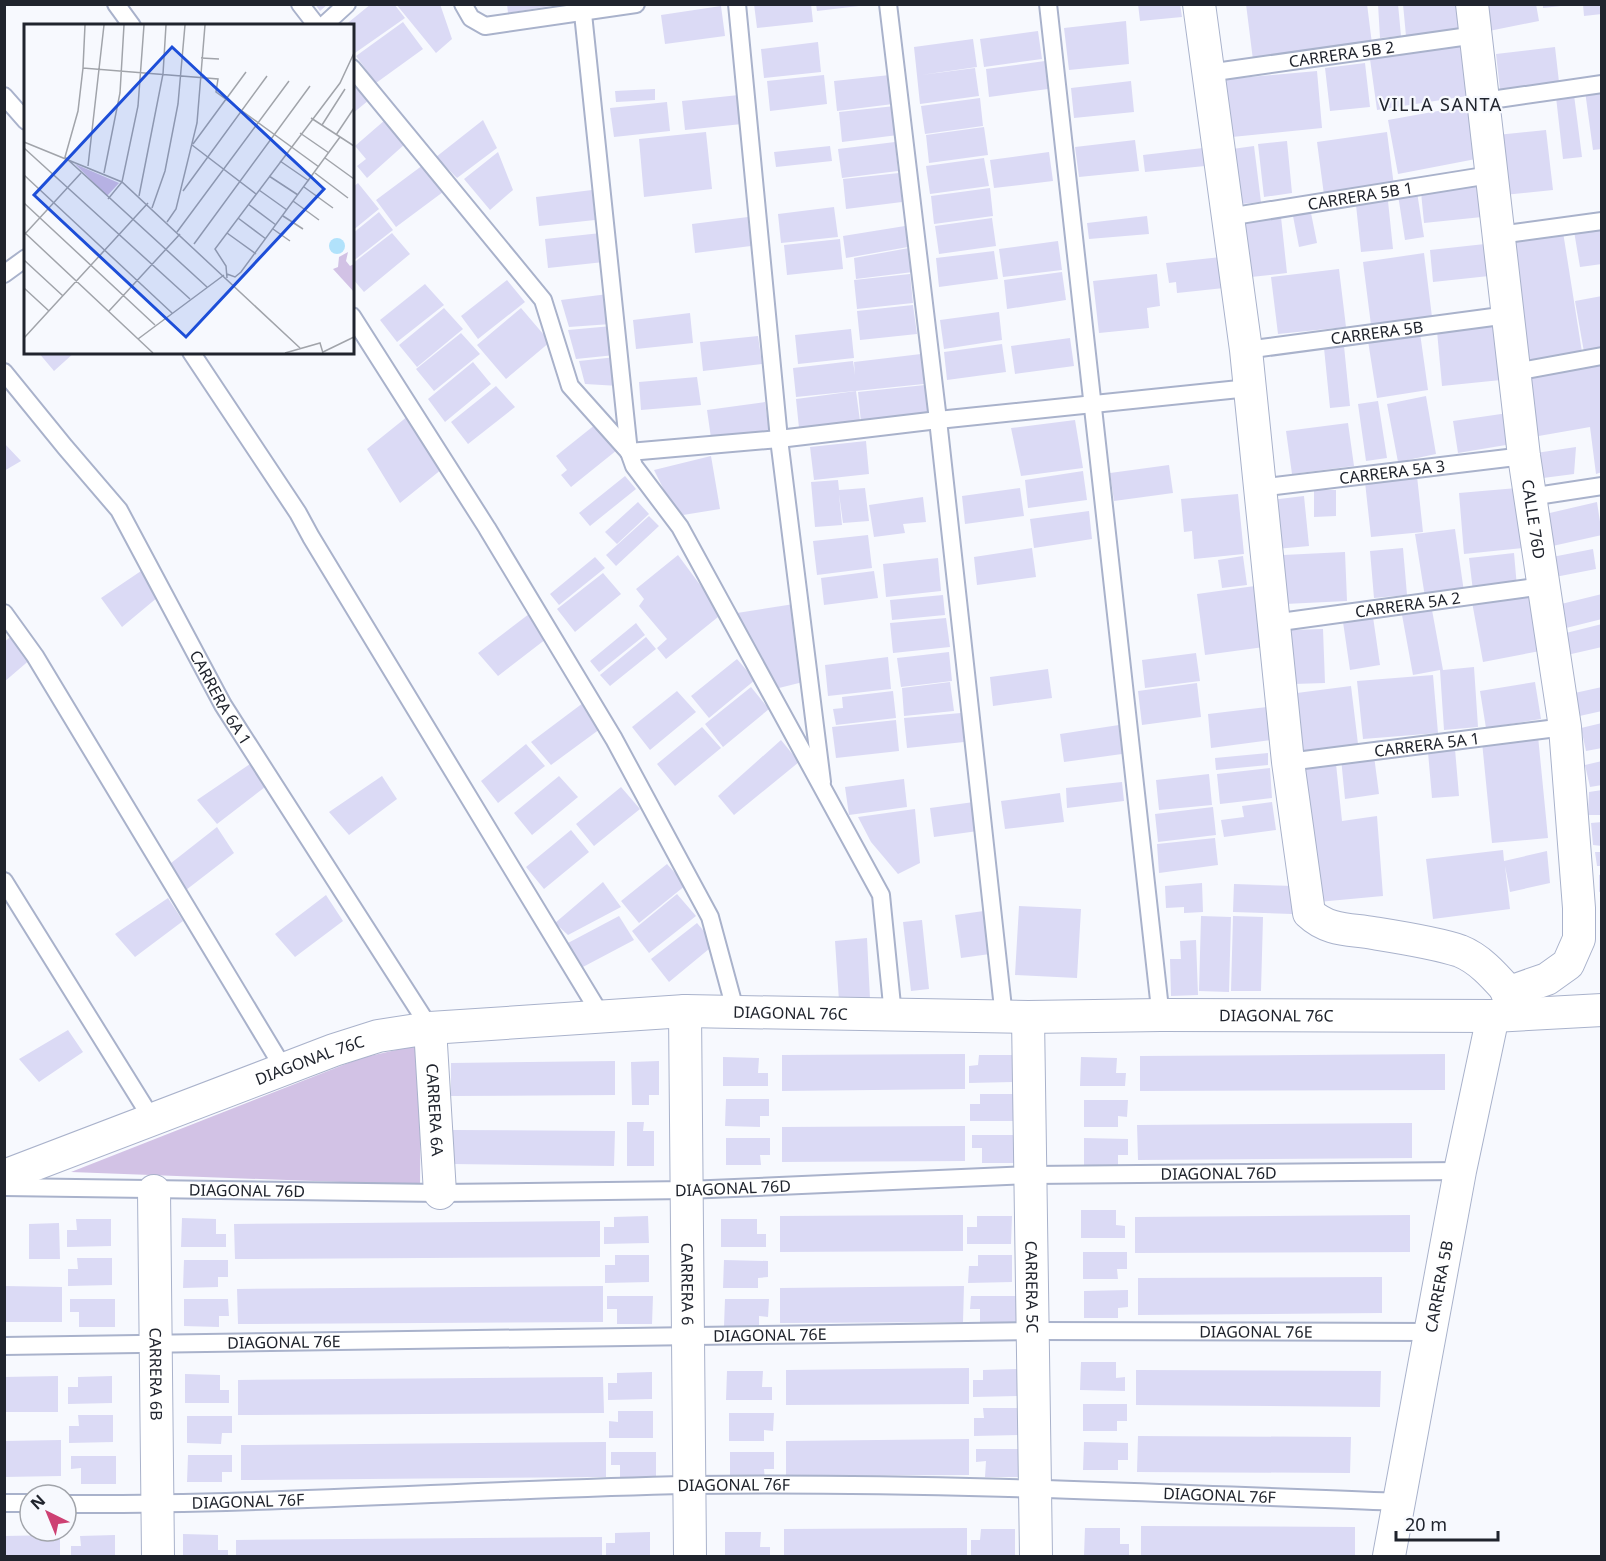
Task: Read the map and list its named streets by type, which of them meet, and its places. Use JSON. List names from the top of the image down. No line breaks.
{"streets":{"street":["CARRERA 5B","CALLE 76D","DIAGONAL 76C","CARRERA 6A","CARRERA 6","CARRERA 5C","CARRERA 6B"],"lane":["CARRERA 5B 2","CARRERA 5B 1","CARRERA 5A 3","CARRERA 5A 2","CARRERA 6A 1","CARRERA 5A 1","DIAGONAL 76D","DIAGONAL 76E","DIAGONAL 76F"]},"crossings":[["CARRERA 5B 2","CALLE 76D"],["CARRERA 5B 1","CALLE 76D"],["CARRERA 5B","CALLE 76D"],["CARRERA 5B","DIAGONAL 76C"],["CARRERA 5B","DIAGONAL 76D"],["CARRERA 5B","DIAGONAL 76E"],["CARRERA 5B","DIAGONAL 76F"],["CARRERA 5A 3","CALLE 76D"],["CALLE 76D","CARRERA 5A 2"],["CALLE 76D","CARRERA 5A 1"],["CALLE 76D","DIAGONAL 76C"],["CARRERA 6A 1","DIAGONAL 76C"],["CARRERA 6A 1","CARRERA 6A"],["DIAGONAL 76C","CARRERA 6A"],["DIAGONAL 76C","CARRERA 6"],["DIAGONAL 76C","CARRERA 5C"],["CARRERA 6A","DIAGONAL 76D"],["DIAGONAL 76D","CARRERA 6"],["DIAGONAL 76D","CARRERA 5C"],["DIAGONAL 76D","CARRERA 6B"],["CARRERA 6","DIAGONAL 76E"],["CARRERA 6","DIAGONAL 76F"],["CARRERA 5C","DIAGONAL 76E"],["CARRERA 5C","DIAGONAL 76F"],["DIAGONAL 76E","CARRERA 6B"],["CARRERA 6B","DIAGONAL 76F"]],"districts":["VILLA SANTA"],"scale_bar":"20 m","north":"top left"}
